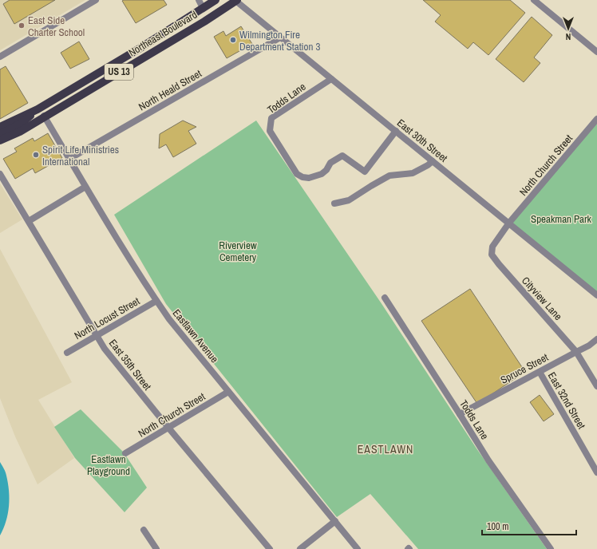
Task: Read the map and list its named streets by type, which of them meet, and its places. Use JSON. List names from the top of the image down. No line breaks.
{"streets":{"main road":["Northeast Boulevard","US 13"],"street":["North Heald Street","Todds Lane","East 30th Street","North Church Street","Cityview Lane","North Locust Street","Eastlawn Avenue","East 35th Street","Spruce Street","East 32nd Street"]},"crossings":[["Northeast Boulevard","East 30th Street"],["Northeast Boulevard","Eastlawn Avenue"],["North Heald Street","East 30th Street"],["North Heald Street","Eastlawn Avenue"],["Todds Lane","East 30th Street"],["Todds Lane","Spruce Street"],["East 30th Street","North Church Street"],["East 30th Street","Cityview Lane"],["North Church Street","Cityview Lane"],["North Church Street","Eastlawn Avenue"],["North Church Street","East 35th Street"],["Cityview Lane","Spruce Street"],["North Locust Street","Eastlawn Avenue"],["North Locust Street","East 35th Street"],["Spruce Street","East 32nd Street"]],"districts":["EASTLAWN"],"parks":["Speakman Park","Riverview Cemetery","Eastlawn Playground"],"places":["East Side Charter School","Wilmington Fire Department Station 3","Spirit Life Ministries International"],"scale_bar":"100 m","north":"bottom"}
